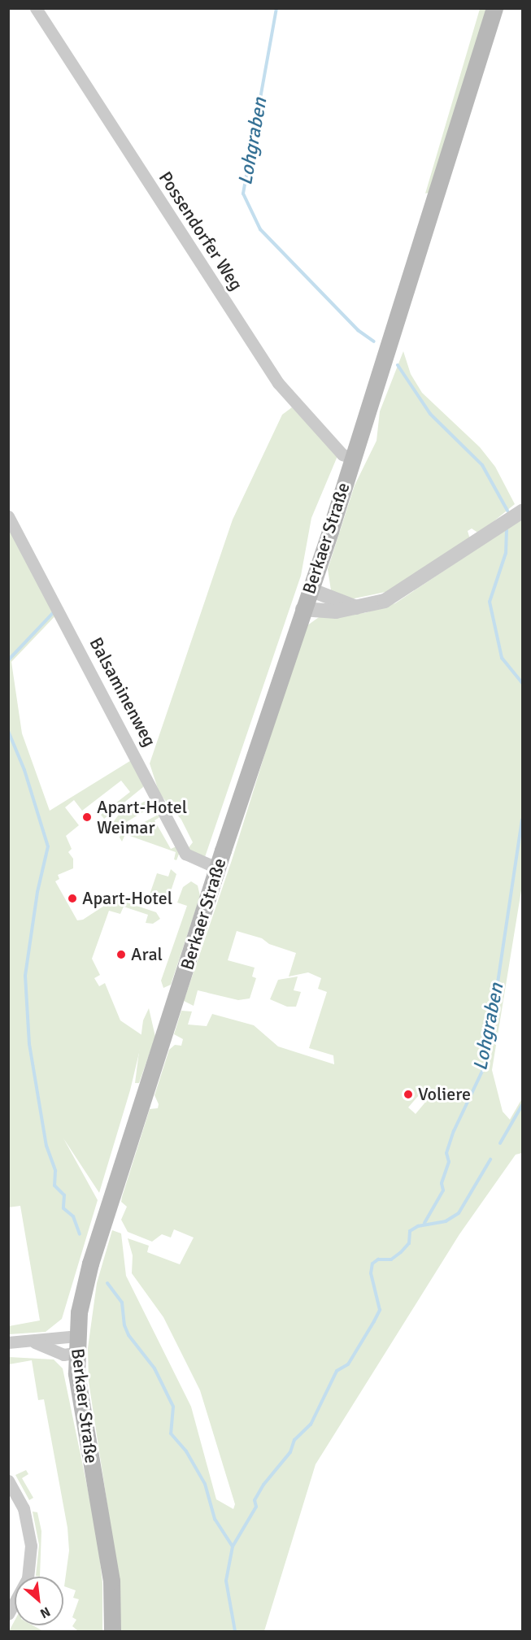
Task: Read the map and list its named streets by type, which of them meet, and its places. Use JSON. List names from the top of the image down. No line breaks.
{"streets":{"main road":["Berkaer Straße"],"street":["Possendorfer Weg","Balsaminenweg"]},"crossings":[["Possendorfer Weg","Berkaer Straße"],["Berkaer Straße","Balsaminenweg"]],"water":["Lohgraben"],"places":["Apart-Hotel Weimar","Apart-Hotel","Aral","Voliere"],"north":"bottom right"}
